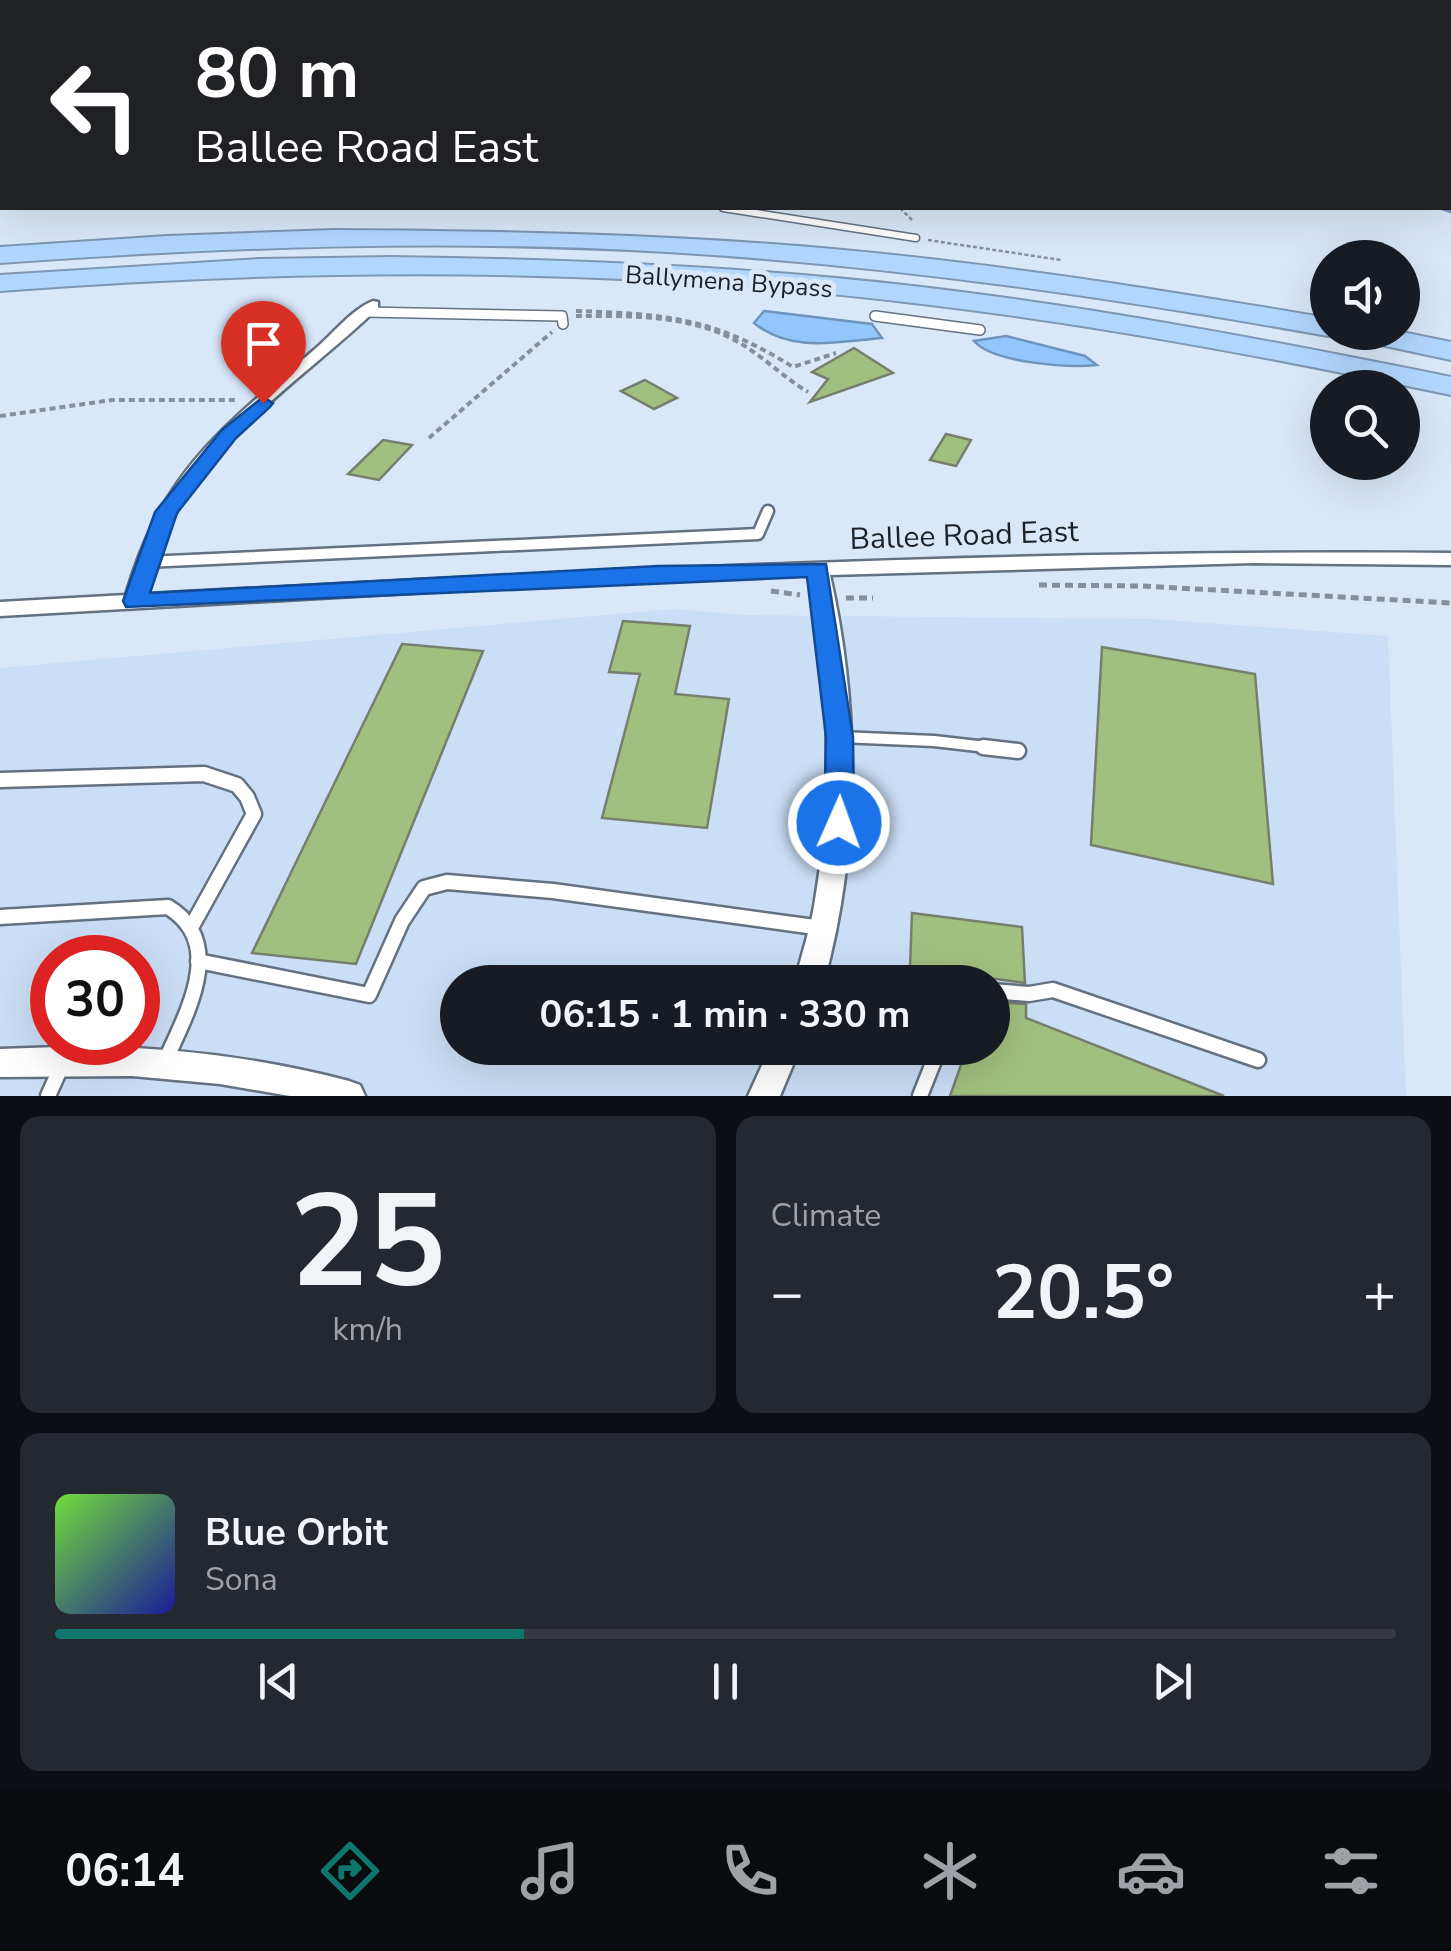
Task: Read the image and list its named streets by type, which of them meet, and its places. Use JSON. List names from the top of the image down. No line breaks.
{"streets":{"highway":["Ballymena Bypass"],"street":["Ballee Road East"]},"page":{"turn":["80 m","Ballee Road East"],"limit":"30","trip":"06:15 · 1 min · 330 m","tile":[["25","km/h"],"Climate"],"heat":["−","20.5°","+"],"song":["Blue Orbit","Sona"],"tabs":"06:14"}}
